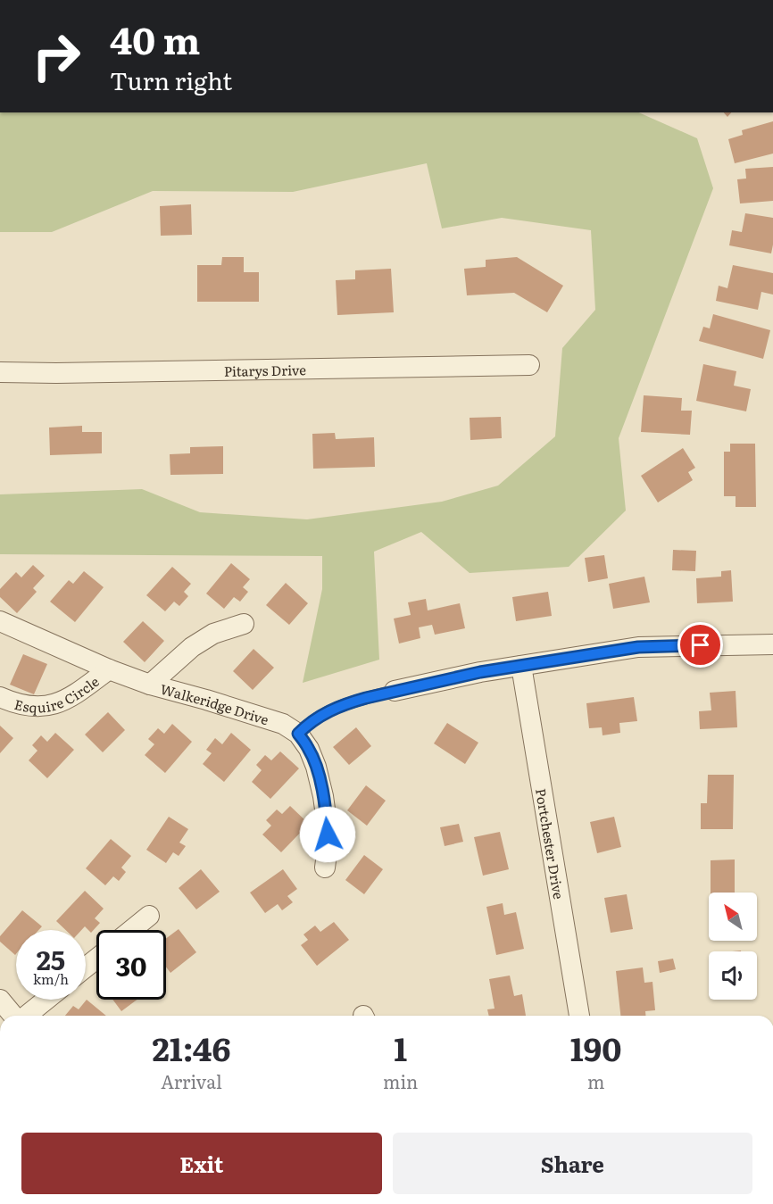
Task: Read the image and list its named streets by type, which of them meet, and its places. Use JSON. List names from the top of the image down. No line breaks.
{"streets":{"street":["Pitarys Drive","Esquire Circle","Walkeridge Drive","Portchester Drive"]},"crossings":[["Esquire Circle","Walkeridge Drive"]],"north":"top left","page":{"turn":["40 m","Turn right"],"speed":"25 km/h","limit":"30","eta":["21:46","Arrival","1","min","190","m"],"buttons":["Exit","Share"]}}
